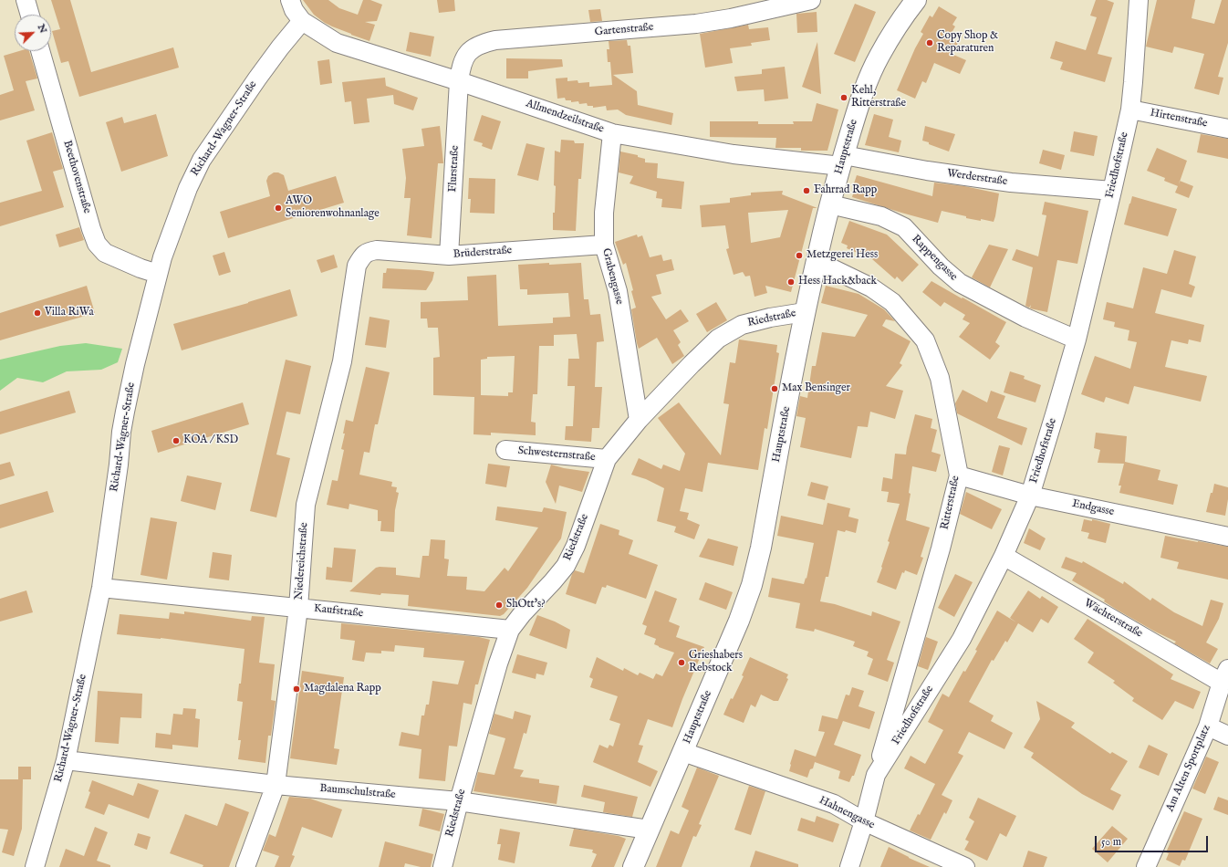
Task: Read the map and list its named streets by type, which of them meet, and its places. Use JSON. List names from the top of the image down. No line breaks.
{"streets":{"street":["Gartenstraße","Allmendzeilstraße","Hirtenstraße","Richard-Wagner-Straße","Hauptstraße","Friedhofstraße","Flurstraße","Beethovenstraße","Werderstraße","Brüderstraße","Rappengasse","Grabengasse","Riedstraße","Schwesternstraße","Ritterstraße","Endgasse","Niedereichstraße","Kaufstraße","Wächterstraße","Am Alten Sportplatz","Baumschulstraße","Hahnengasse"]},"crossings":[["Gartenstraße","Allmendzeilstraße"],["Gartenstraße","Flurstraße"],["Allmendzeilstraße","Richard-Wagner-Straße"],["Allmendzeilstraße","Hauptstraße"],["Allmendzeilstraße","Flurstraße"],["Allmendzeilstraße","Werderstraße"],["Allmendzeilstraße","Grabengasse"],["Hirtenstraße","Friedhofstraße"],["Richard-Wagner-Straße","Beethovenstraße"],["Richard-Wagner-Straße","Kaufstraße"],["Richard-Wagner-Straße","Baumschulstraße"],["Hauptstraße","Werderstraße"],["Hauptstraße","Rappengasse"],["Hauptstraße","Riedstraße"],["Hauptstraße","Ritterstraße"],["Hauptstraße","Baumschulstraße"],["Hauptstraße","Hahnengasse"],["Friedhofstraße","Werderstraße"],["Friedhofstraße","Rappengasse"],["Friedhofstraße","Ritterstraße"],["Friedhofstraße","Endgasse"],["Friedhofstraße","Wächterstraße"],["Friedhofstraße","Hahnengasse"],["Flurstraße","Brüderstraße"],["Brüderstraße","Grabengasse"],["Brüderstraße","Niedereichstraße"],["Grabengasse","Riedstraße"],["Riedstraße","Schwesternstraße"],["Riedstraße","Kaufstraße"],["Riedstraße","Baumschulstraße"],["Ritterstraße","Endgasse"],["Niedereichstraße","Kaufstraße"],["Niedereichstraße","Baumschulstraße"],["Wächterstraße","Am Alten Sportplatz"]],"places":["Copy Shop & Reparaturen","Kehl, Ritterstraße","Fahrrad Rapp","AWO Seniorenwohnanlage","Metzgerei Hess","Hess Hack&back","Villa RiWa","Max Bensinger","KOA / KSD","ShOtt's?","Grieshabers Rebstock","Magdalena Rapp"],"scale_bar":"50 m","north":"top right"}
